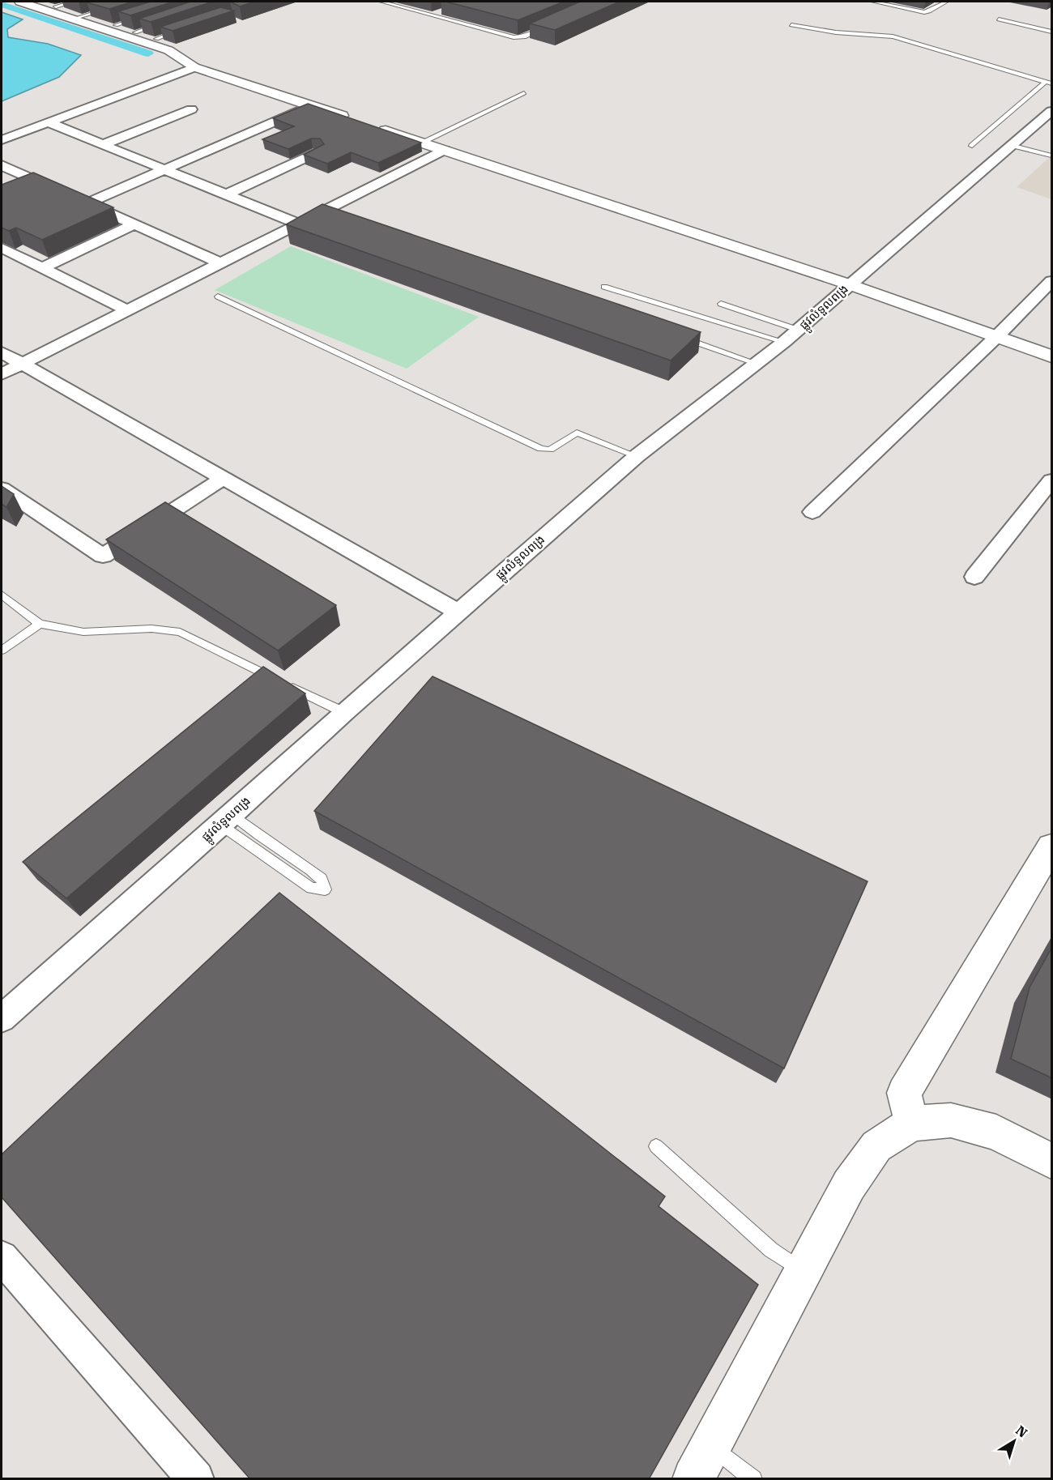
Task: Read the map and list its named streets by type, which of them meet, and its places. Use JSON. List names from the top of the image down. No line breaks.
{"streets":{"street":["ផ្លូវលំទួលពង្រ"]},"north":"top right"}
